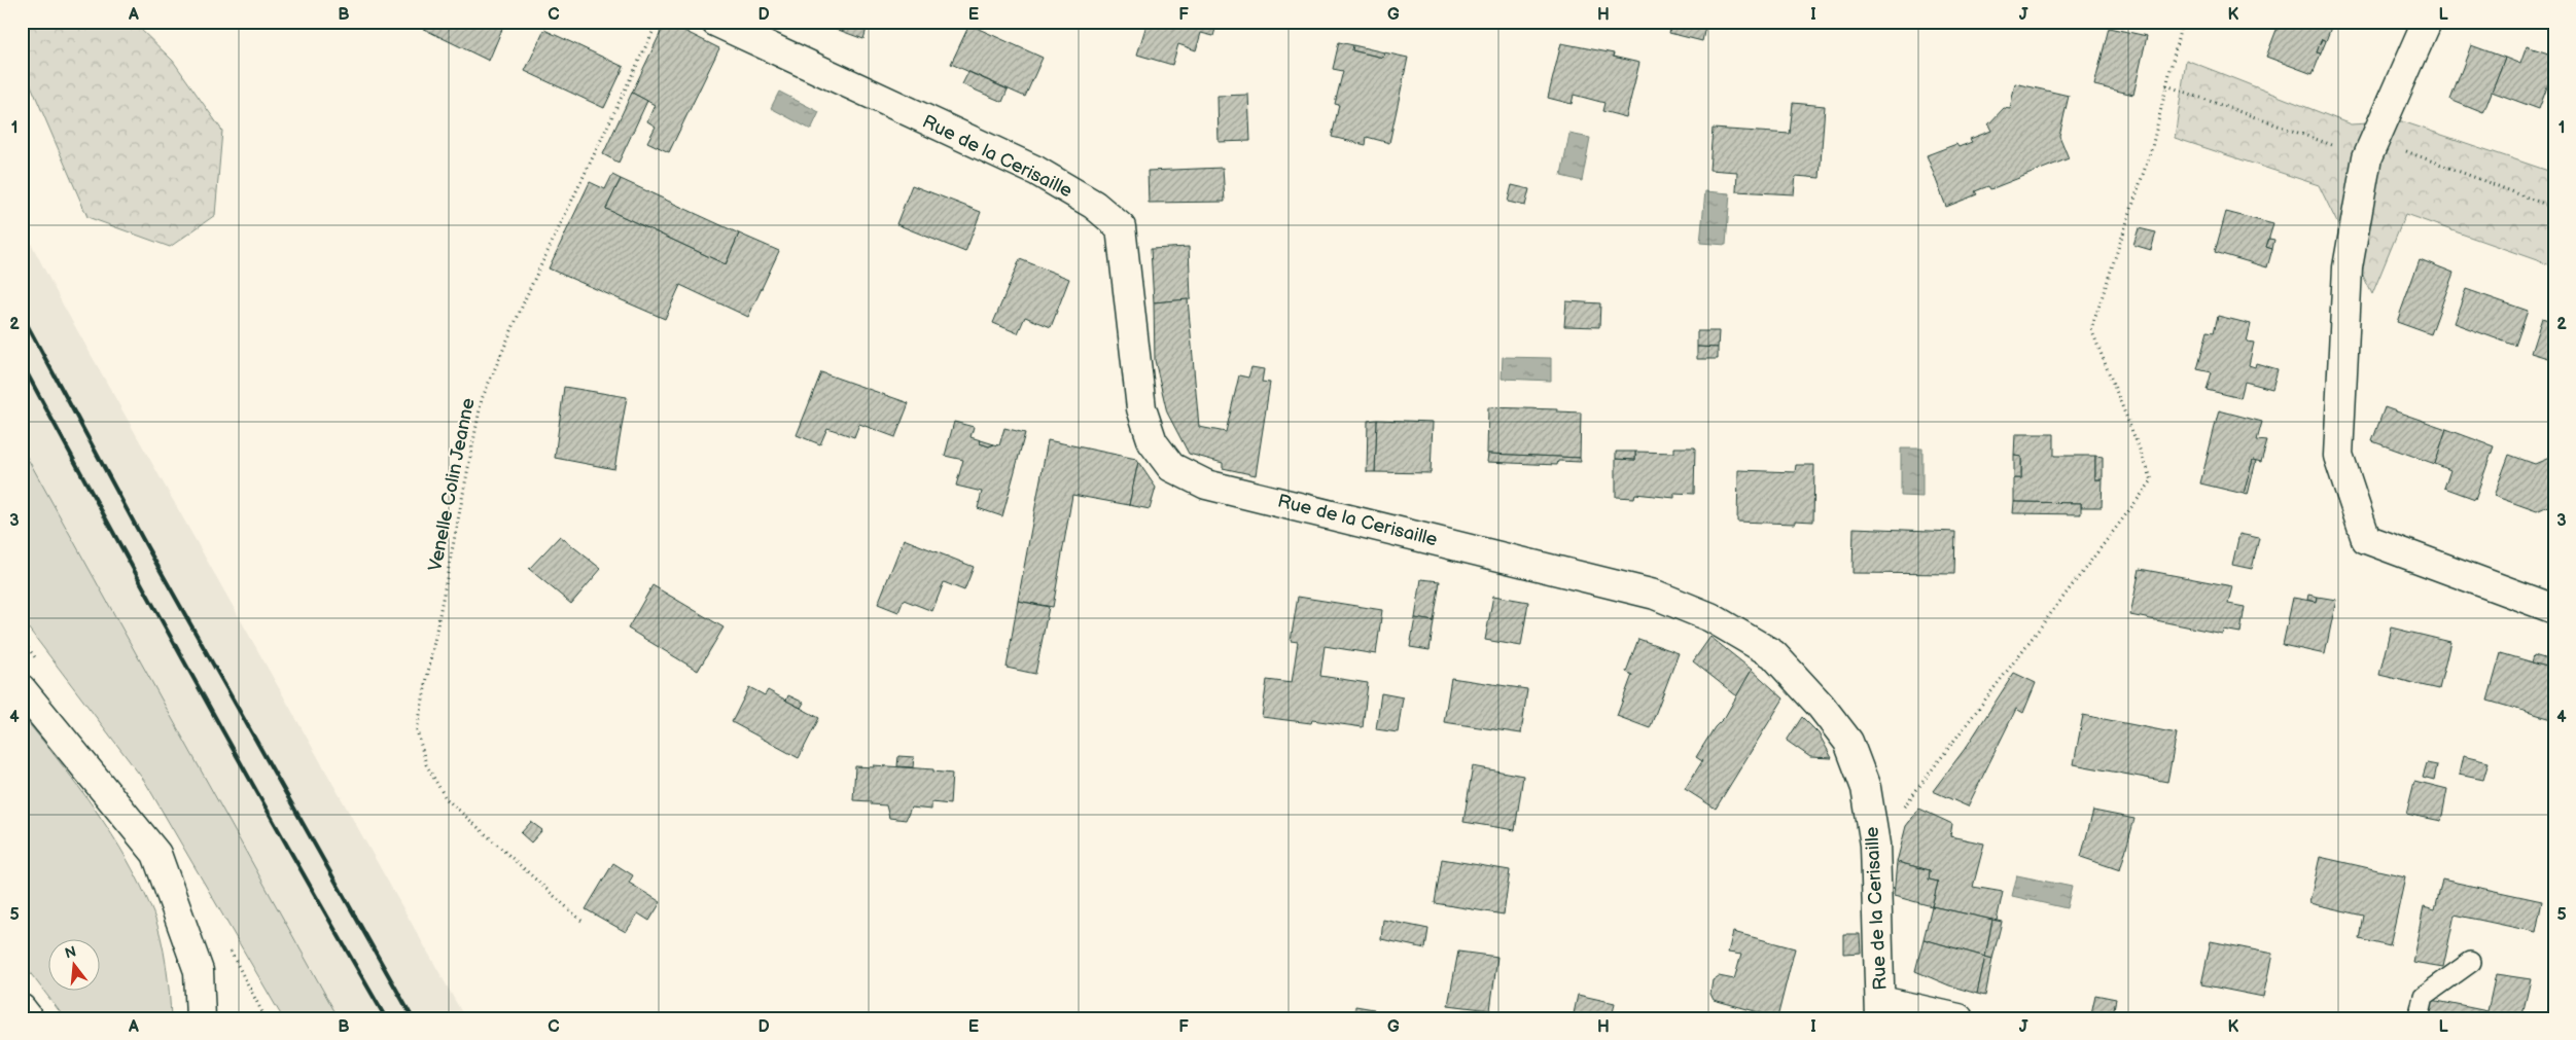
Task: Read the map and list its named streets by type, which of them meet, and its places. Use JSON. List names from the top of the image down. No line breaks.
{"streets":{"street":["Rue de la Cerisaille"],"path":["Venelle Colin Jeanne"]},"north":"top","grid":{"columns":["A","B","C","D","E","F","G","H","I","J","K","L"],"rows":["1","2","3","4","5"]}}
